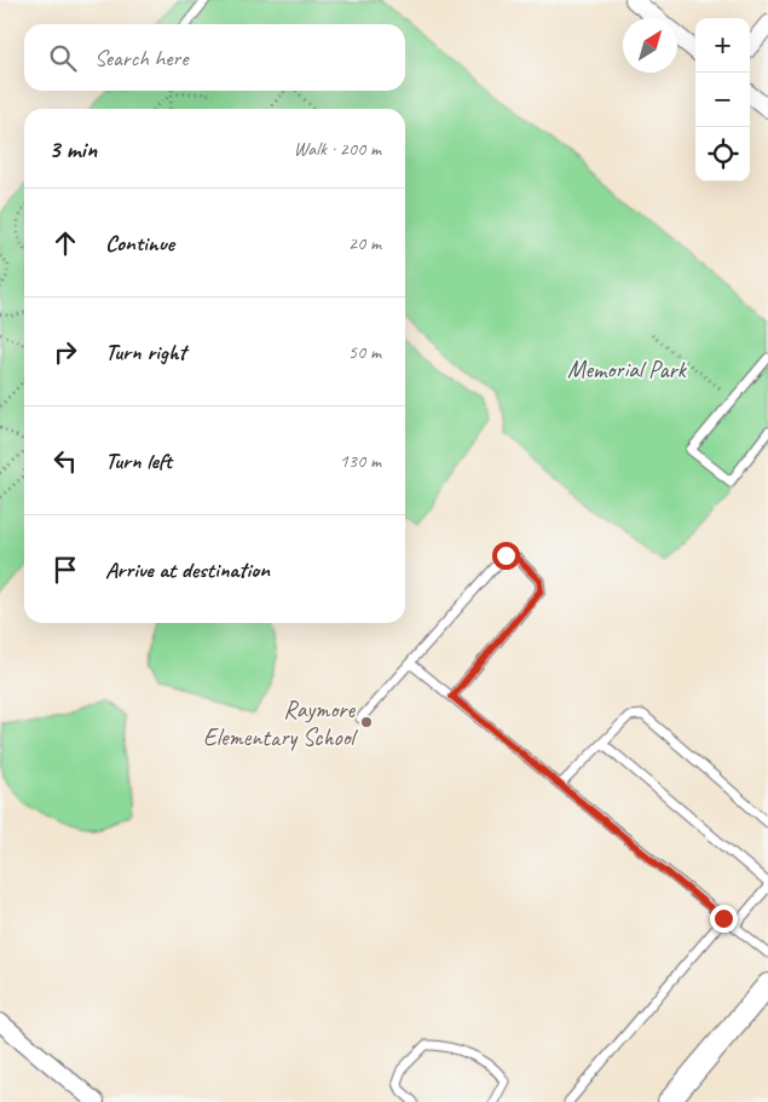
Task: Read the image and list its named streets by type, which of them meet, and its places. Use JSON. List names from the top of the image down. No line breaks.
{"parks":["Memorial Park"],"places":["Raymore Elementary School"],"north":"top right","page":{"map_buttons":["+","−"],"search":"Search here","heading":["3 min","Walk · 200 m"],"list":[["Continue","20 m"],["Turn right","50 m"],["Turn left","130 m"],"Arrive at destination"]}}
